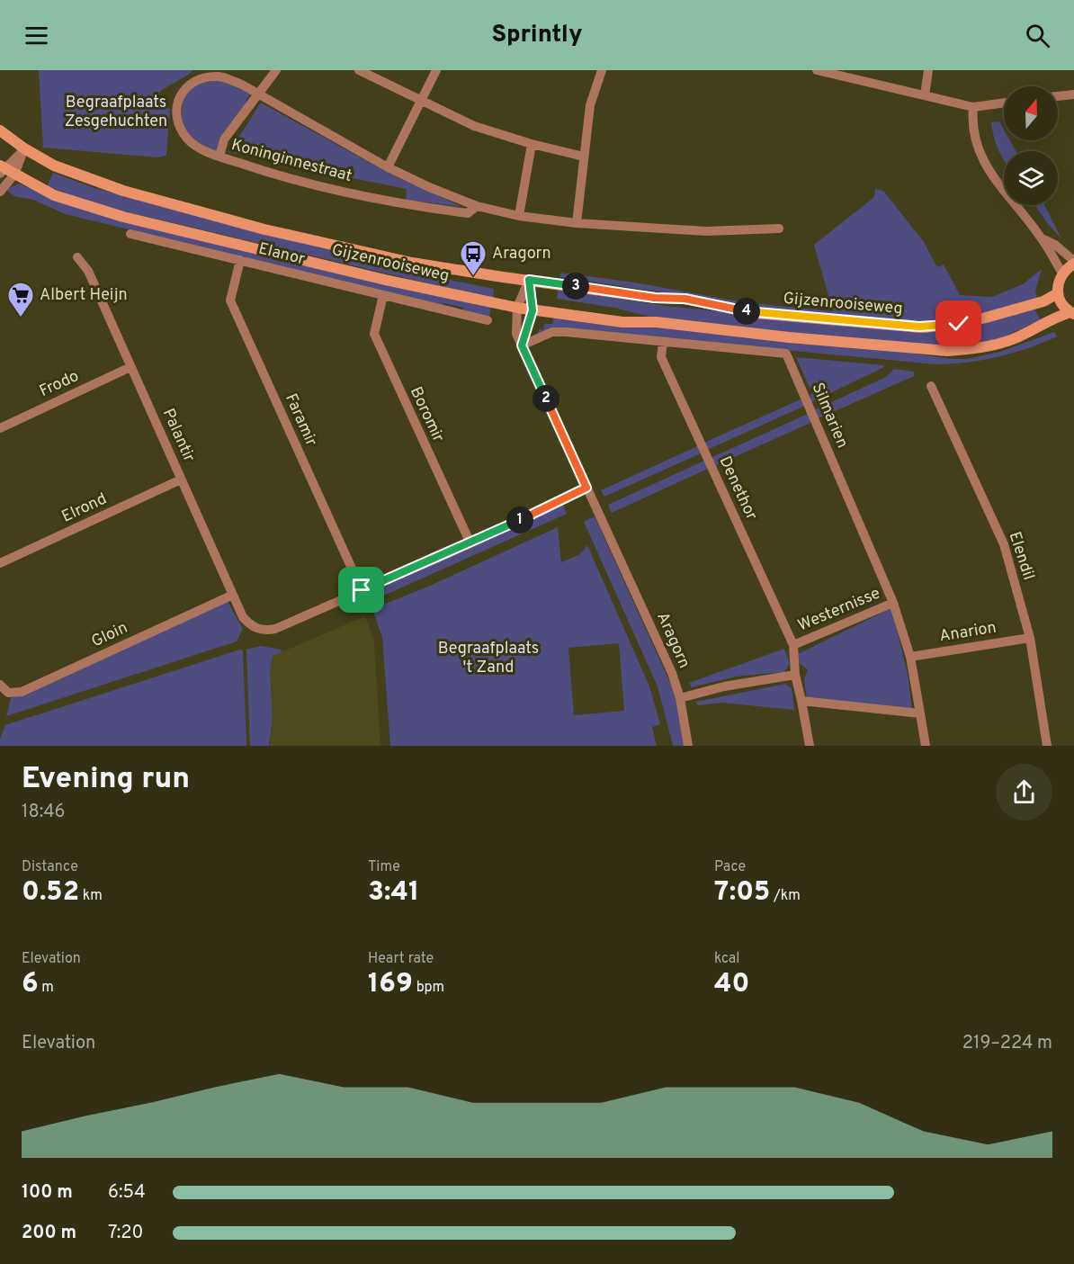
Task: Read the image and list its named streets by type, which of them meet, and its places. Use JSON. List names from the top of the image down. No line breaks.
{"streets":{"main road":["Gijzenrooiseweg"],"street":["Koninginnestraat","Elanor","Frodo","Boromir","Silmarien","Faramir","Palantir","Denethor","Elrond","Elendil","Westernisse","Anarion","Gloin","Aragorn"]},"crossings":[["Elanor","Boromir"],["Elanor","Faramir"],["Gijzenrooiseweg","Aragorn"],["Frodo","Palantir"],["Silmarien","Denethor"],["Silmarien","Westernisse"],["Faramir","Palantir"],["Palantir","Elrond"],["Palantir","Gloin"],["Denethor","Westernisse"],["Elendil","Anarion"],["Westernisse","Anarion"]],"parks":["Begraafplaats Zesgehuchten","Begraafplaats 't Zand"],"places":{"bus stop":["Aragorn"],"supermarket":["Albert Heijn"]},"north":"top","page":{"header":"Sprintly","pins":["3","4","2","1"],"heading":["Evening run","18:46"],"stats":[["Distance","0.52 km"],["Time","3:41"],["Pace","7:05 /km"],["Elevation","6 m"],["Heart rate","169 bpm"],["kcal","40"]],"chart":["Elevation","219–224 m"],"list":[{"name":"100 m","note":"6:54"},{"name":"200 m","note":"7:20"}]}}
